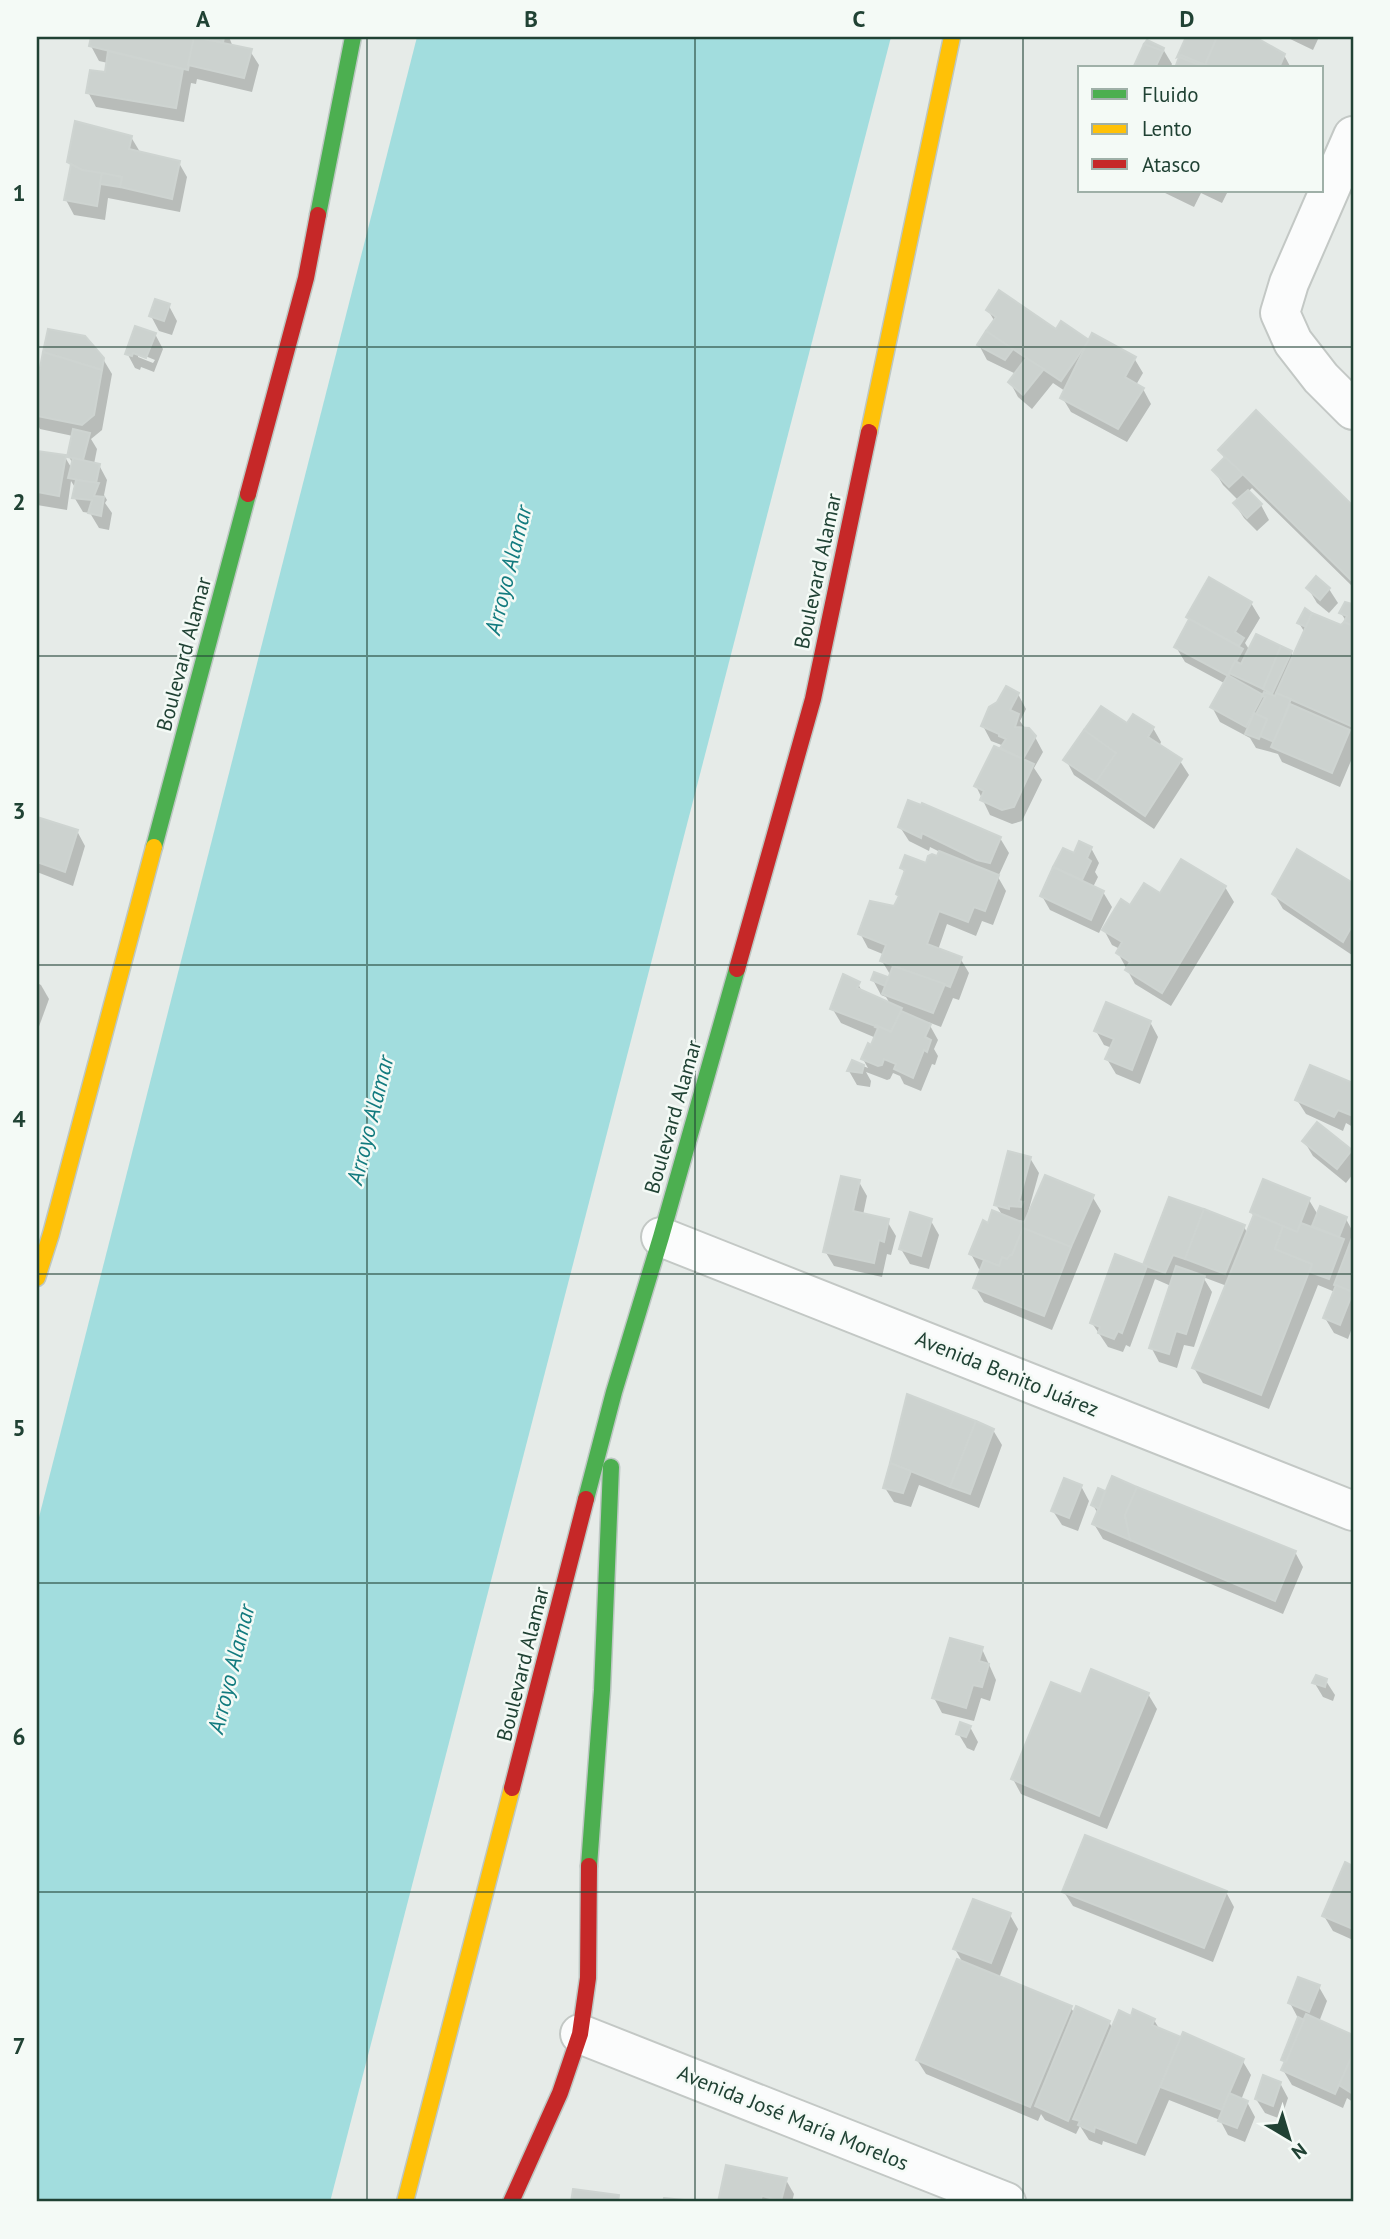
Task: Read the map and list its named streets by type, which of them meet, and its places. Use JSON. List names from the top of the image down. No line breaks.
{"streets":{"highway":["Boulevard Alamar"],"street":["Avenida Benito Juárez","Avenida José María Morelos"]},"crossings":[["Boulevard Alamar","Avenida Benito Juárez"]],"water":["Arroyo Alamar"],"legend":["Fluido","Lento","Atasco"],"north":"bottom right","grid":{"columns":["A","B","C","D"],"rows":["1","2","3","4","5","6","7"]}}
